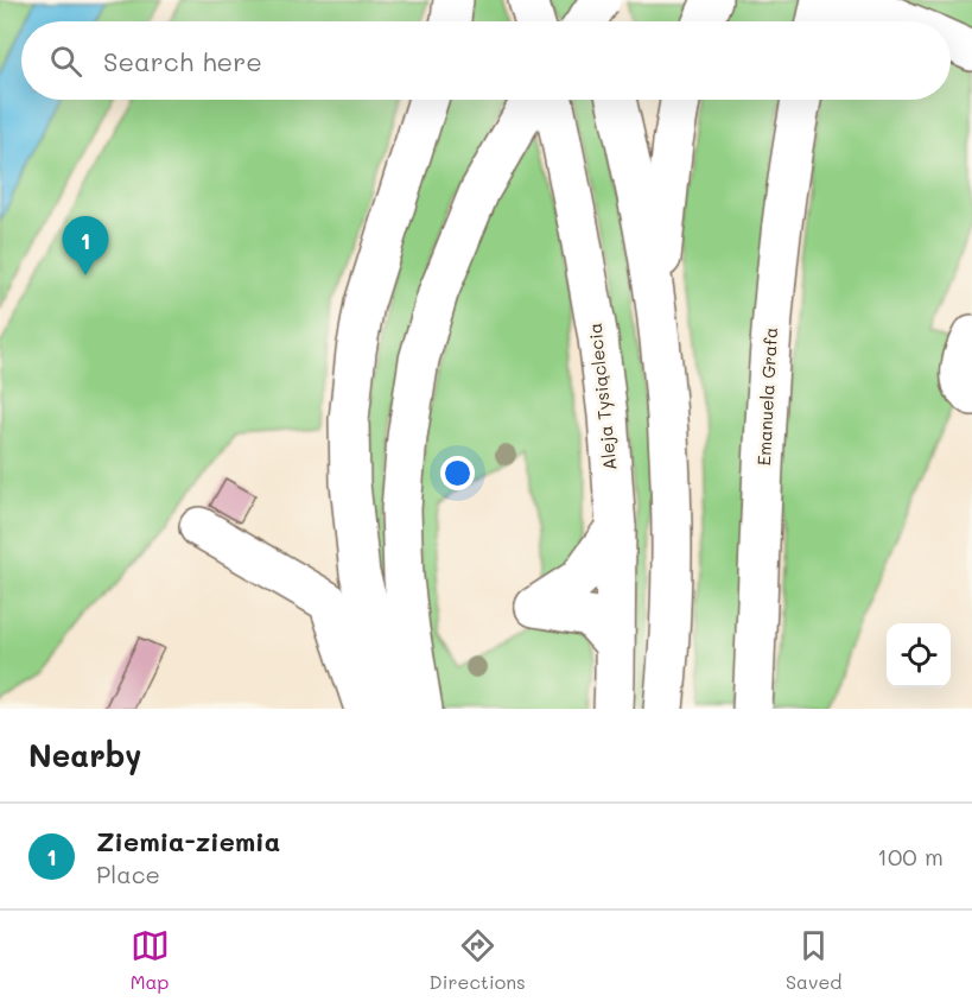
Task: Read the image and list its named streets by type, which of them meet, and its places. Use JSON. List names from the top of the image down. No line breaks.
{"streets":{"main road":["Aleja Tysiąclecia","Emanuela Grafa"]},"page":{"search":"Search here","pins":"1","heading":"Nearby","list":[{"mark":"1","name":"Ziemia-ziemia","note":"Place","value":"100 m"}],"nav":["Map","Directions","Saved"]}}
